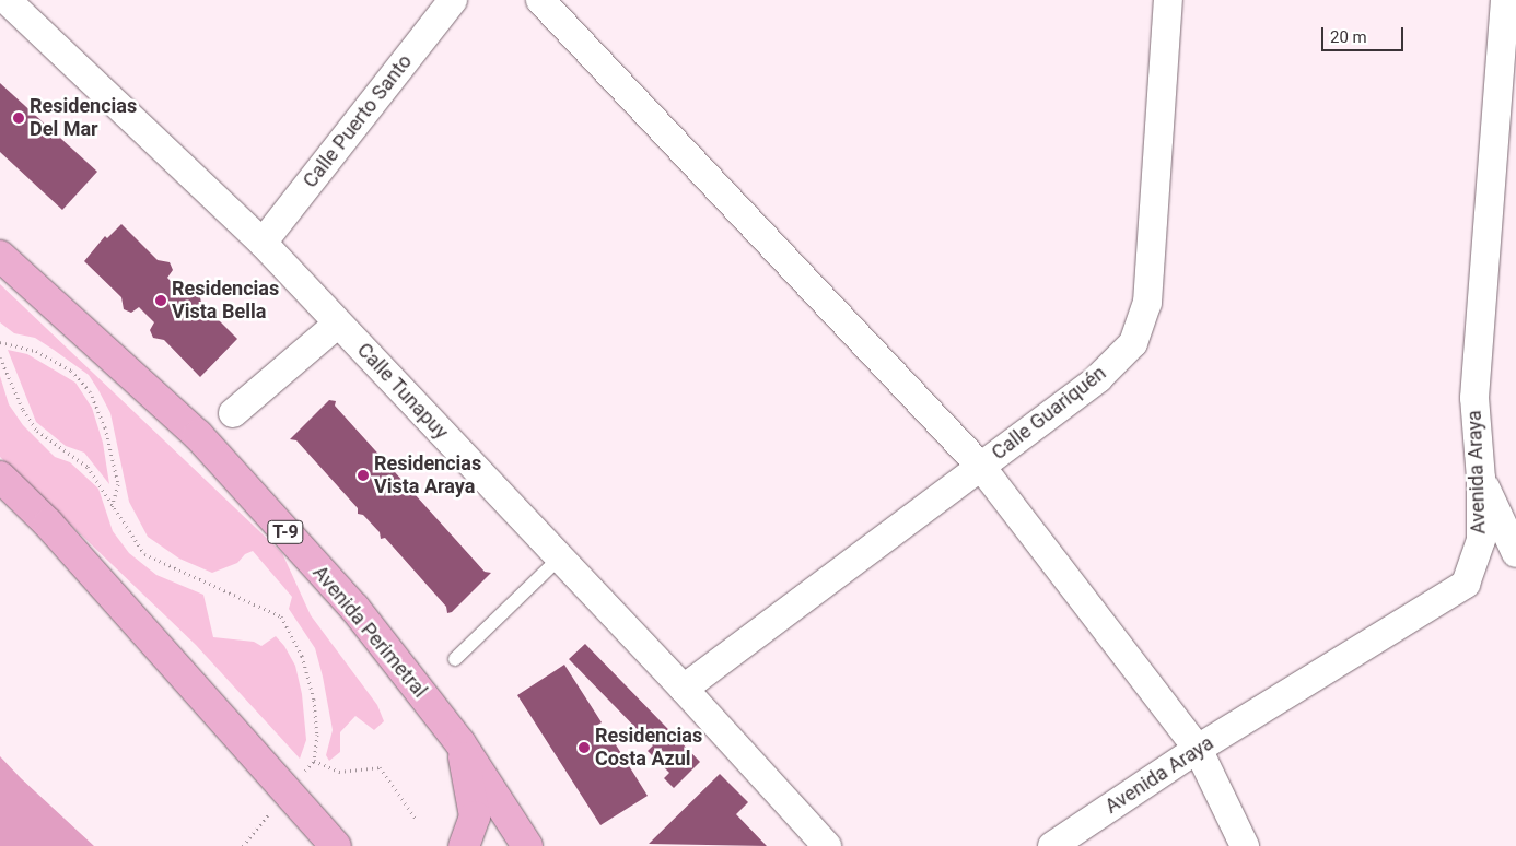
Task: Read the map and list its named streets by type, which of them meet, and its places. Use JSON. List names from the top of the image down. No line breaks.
{"streets":{"main road":["T-9","Avenida Perimetral"],"street":["Calle Puerto Santo","Calle Tunapuy","Calle Guariquén","Avenida Araya"]},"crossings":[["Calle Puerto Santo","Calle Tunapuy"],["Calle Tunapuy","Calle Guariquén"],["T-9","Avenida Perimetral"]],"places":["Residencias Del Mar","Residencias Vista Bella","Residencias Vista Araya","Residencias Costa Azul"],"scale_bar":"20 m"}
